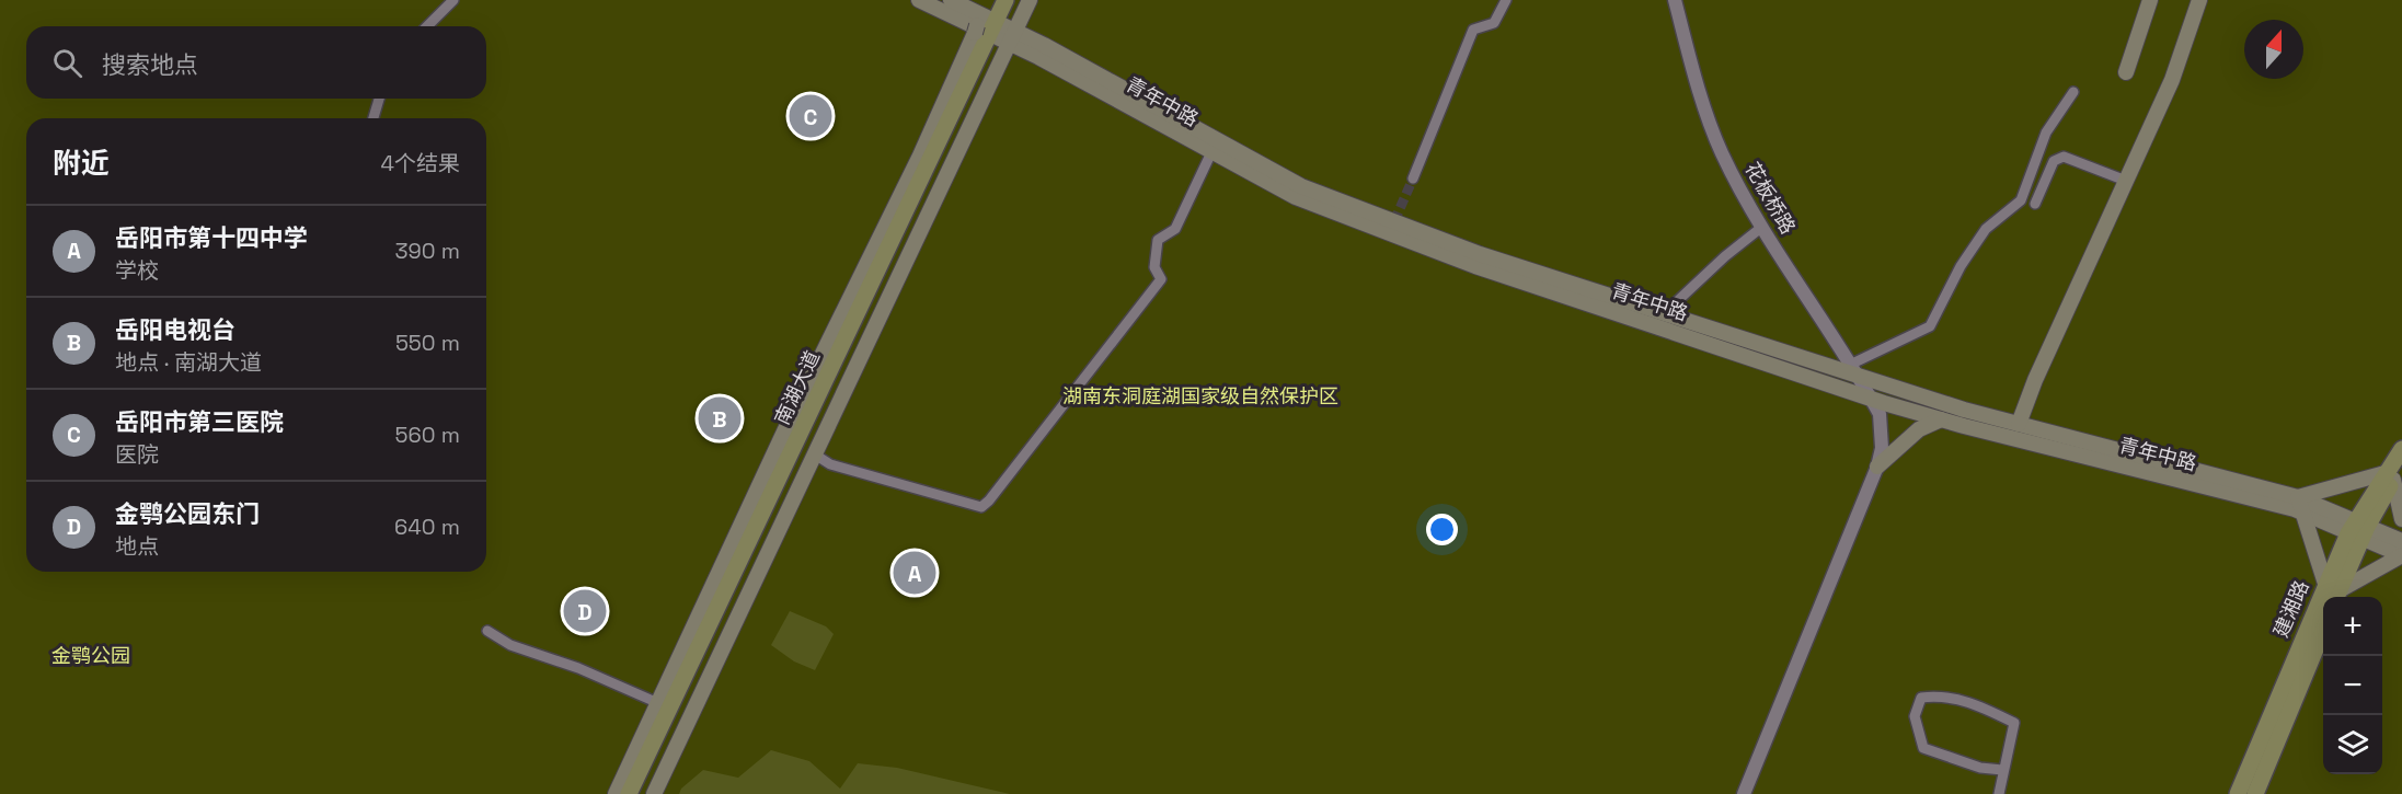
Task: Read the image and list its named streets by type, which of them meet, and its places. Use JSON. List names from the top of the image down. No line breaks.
{"streets":{"main road":["青年中路","南湖大道","建湘路"],"street":["花板桥路"]},"crossings":[["青年中路","花板桥路"],["青年中路","南湖大道"],["青年中路","建湘路"]],"parks":["湖南东洞庭湖国家级自然保护区","金鹗公园"],"north":"top","page":{"search":"搜索地点","pins":["C","B","A","D"],"heading":["附近","4个结果"],"list":[{"mark":"A","name":"岳阳市第十四中学","note":"学校","value":"390 m"},{"mark":"B","name":"岳阳电视台","note":"地点 · 南湖大道","value":"550 m"},{"mark":"C","name":"岳阳市第三医院","note":"医院","value":"560 m"},{"mark":"D","name":"金鹗公园东门","note":"地点","value":"640 m"}],"map_buttons":["+","−"]}}
